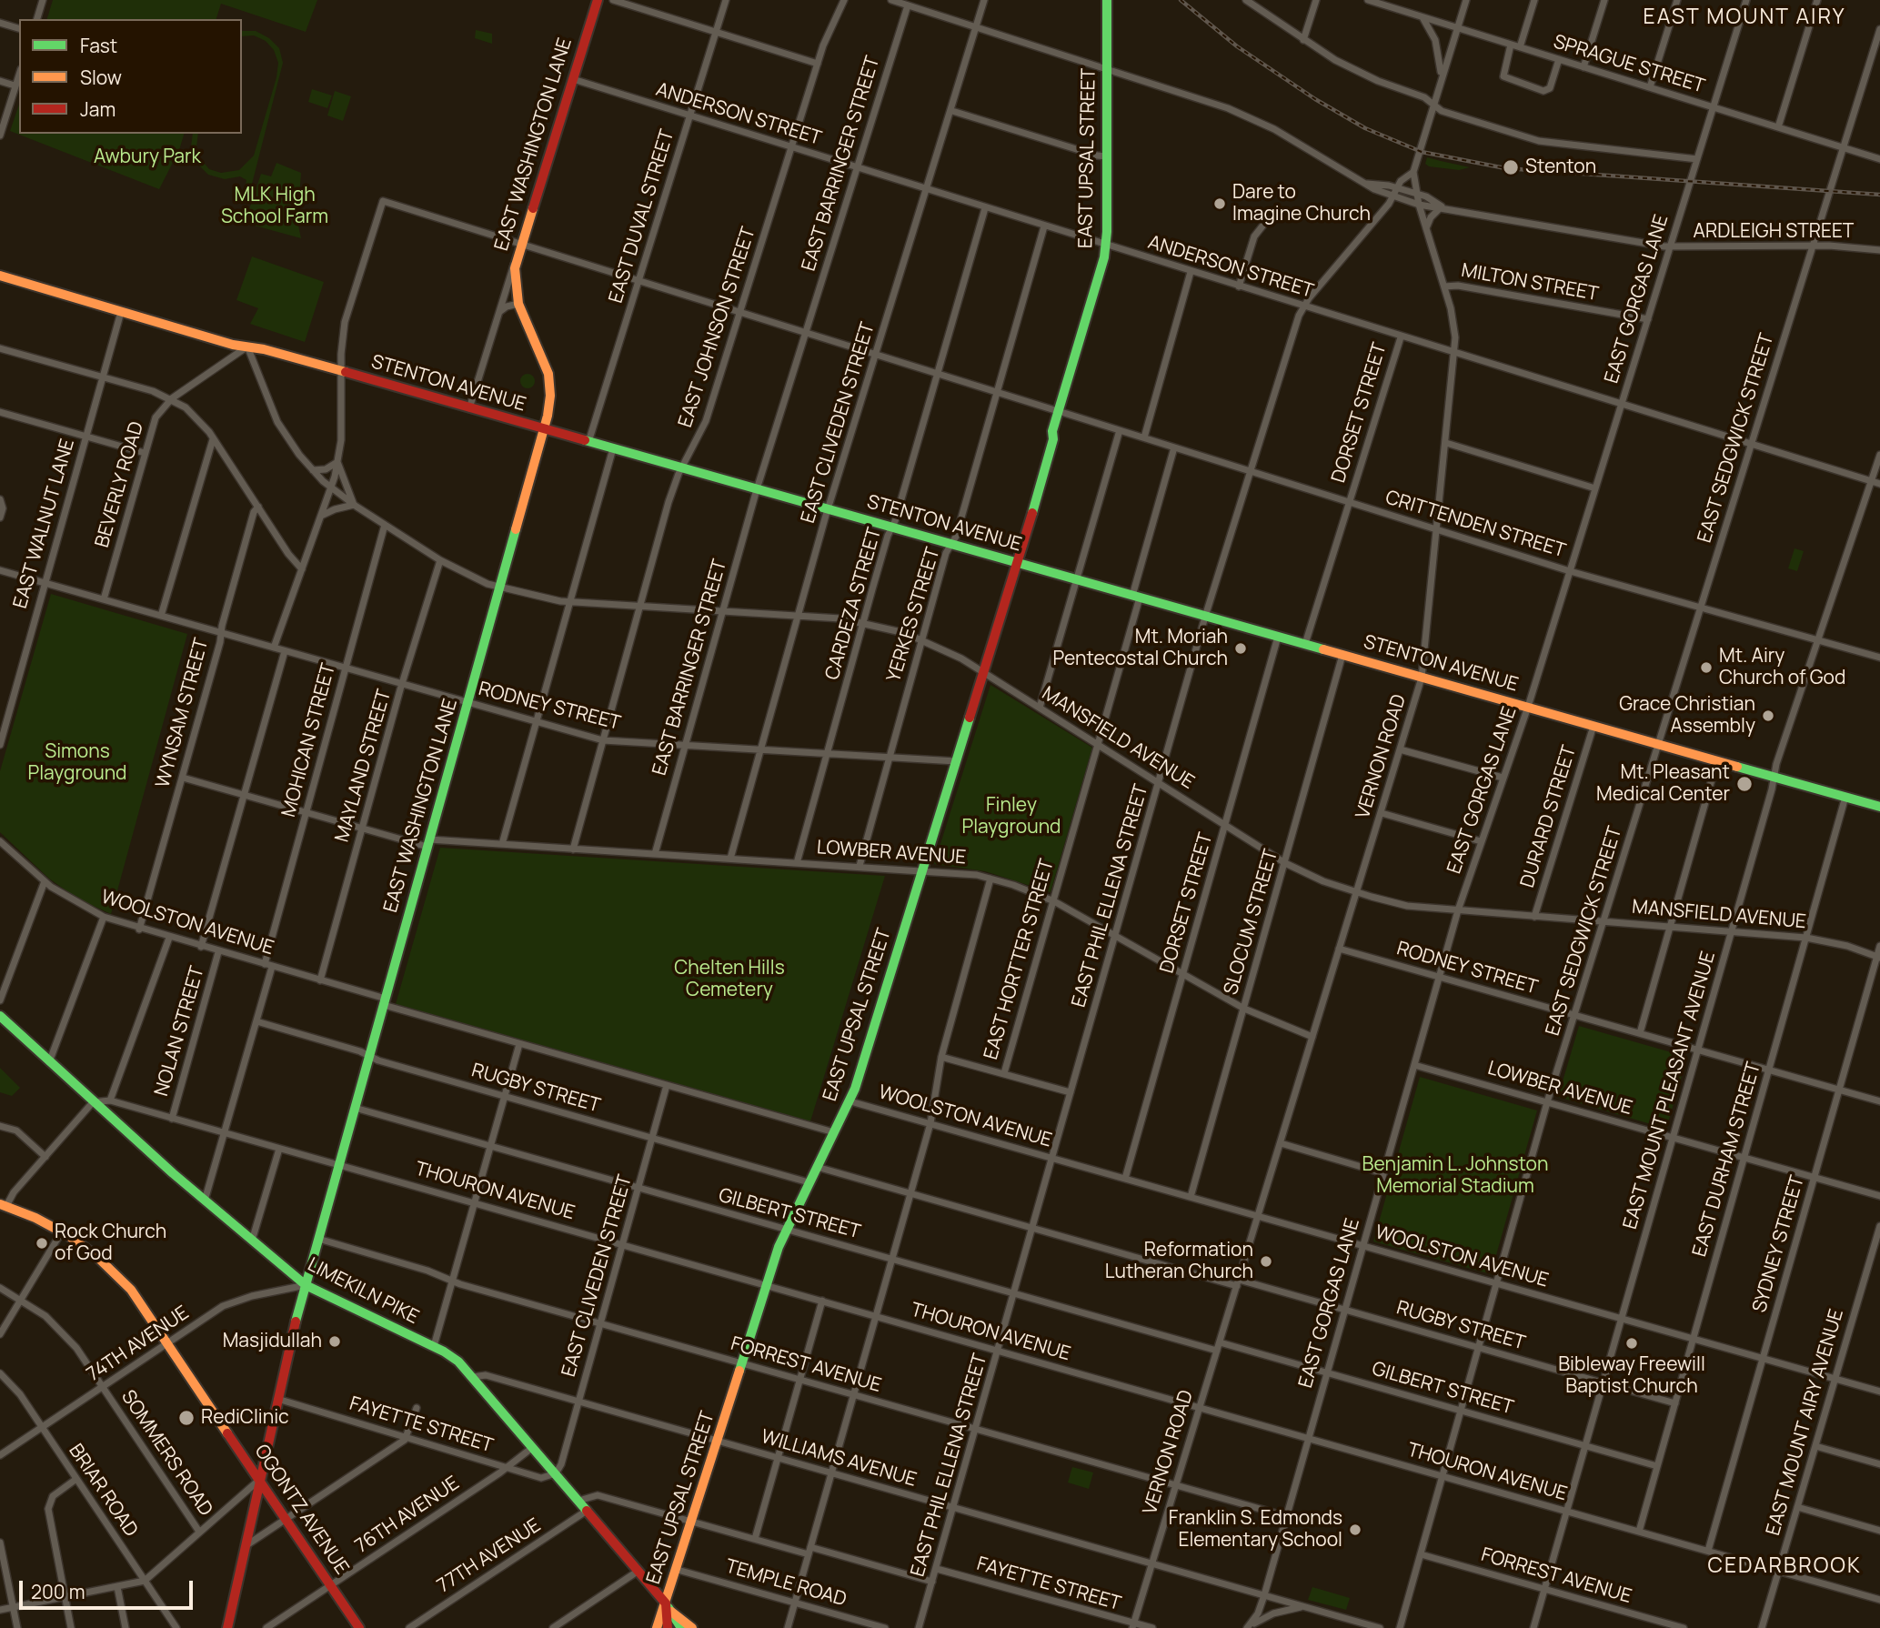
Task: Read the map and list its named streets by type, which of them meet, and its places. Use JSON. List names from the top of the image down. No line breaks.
{"streets":{"main road":["EAST WASHINGTON LANE","EAST UPSAL STREET","STENTON AVENUE","LIMEKILN PIKE","OGONTZ AVENUE"],"street":["SPRAGUE STREET","ANDERSON STREET","EAST BARRINGER STREET","EAST DUVAL STREET","ARDLEIGH STREET","MILTON STREET","EAST GORGAS LANE","EAST JOHNSON STREET","DORSET STREET","EAST CLIVEDEN STREET","EAST SEDGWICK STREET","BEVERLY ROAD","EAST WALNUT LANE","CRITTENDEN STREET","CARDEZA STREET","YERKES STREET","RODNEY STREET","WYNSAM STREET","MANSFIELD AVENUE","MOHICAN STREET","VERNON ROAD","MAYLAND STREET","DURARD STREET","LOWBER AVENUE","EAST PHIL ELLENA STREET","SLOCUM STREET","WOOLSTON AVENUE","EAST HORTTER STREET","NOLAN STREET","RUGBY STREET","EAST MOUNT PLEASANT AVENUE","EAST DURHAM STREET","THOURON AVENUE","GILBERT STREET","SYDNEY STREET","74TH AVENUE","FORREST AVENUE","EAST MOUNT AIRY AVENUE","FAYETTE STREET","SOMMERS ROAD","WILLIAMS AVENUE","BRIAR ROAD","76TH AVENUE","77TH AVENUE","TEMPLE ROAD"]},"crossings":[["SPRAGUE STREET","EAST GORGAS LANE"],["SPRAGUE STREET","EAST SEDGWICK STREET"],["ANDERSON STREET","EAST WASHINGTON LANE"],["ANDERSON STREET","EAST UPSAL STREET"],["ANDERSON STREET","EAST BARRINGER STREET"],["ANDERSON STREET","EAST DUVAL STREET"],["ANDERSON STREET","EAST GORGAS LANE"],["ANDERSON STREET","EAST JOHNSON STREET"],["ANDERSON STREET","DORSET STREET"],["ANDERSON STREET","EAST CLIVEDEN STREET"],["ANDERSON STREET","EAST SEDGWICK STREET"],["ANDERSON STREET","CARDEZA STREET"],["ANDERSON STREET","YERKES STREET"],["ANDERSON STREET","VERNON ROAD"],["ANDERSON STREET","EAST PHIL ELLENA STREET"],["ANDERSON STREET","EAST MOUNT PLEASANT AVENUE"],["EAST WASHINGTON LANE","STENTON AVENUE"],["EAST WASHINGTON LANE","CRITTENDEN STREET"],["EAST WASHINGTON LANE","RODNEY STREET"],["EAST WASHINGTON LANE","MANSFIELD AVENUE"],["EAST WASHINGTON LANE","LOWBER AVENUE"],["EAST WASHINGTON LANE","WOOLSTON AVENUE"],["EAST WASHINGTON LANE","RUGBY STREET"],["EAST WASHINGTON LANE","THOURON AVENUE"],["EAST WASHINGTON LANE","GILBERT STREET"],["EAST WASHINGTON LANE","LIMEKILN PIKE"],["EAST WASHINGTON LANE","74TH AVENUE"],["EAST WASHINGTON LANE","FORREST AVENUE"],["EAST WASHINGTON LANE","FAYETTE STREET"],["EAST WASHINGTON LANE","OGONTZ AVENUE"],["EAST UPSAL STREET","ARDLEIGH STREET"],["EAST UPSAL STREET","STENTON AVENUE"],["EAST UPSAL STREET","CRITTENDEN STREET"],["EAST UPSAL STREET","RODNEY STREET"],["EAST UPSAL STREET","MANSFIELD AVENUE"],["EAST UPSAL STREET","LOWBER AVENUE"],["EAST UPSAL STREET","WOOLSTON AVENUE"],["EAST UPSAL STREET","RUGBY STREET"],["EAST UPSAL STREET","THOURON AVENUE"],["EAST UPSAL STREET","GILBERT STREET"],["EAST UPSAL STREET","LIMEKILN PIKE"],["EAST UPSAL STREET","FORREST AVENUE"],["EAST UPSAL STREET","WILLIAMS AVENUE"],["EAST UPSAL STREET","TEMPLE ROAD"],["EAST BARRINGER STREET","ARDLEIGH STREET"],["EAST BARRINGER STREET","STENTON AVENUE"],["EAST BARRINGER STREET","CRITTENDEN STREET"],["EAST BARRINGER STREET","RODNEY STREET"],["EAST BARRINGER STREET","MANSFIELD AVENUE"],["EAST BARRINGER STREET","LOWBER AVENUE"],["EAST DUVAL STREET","STENTON AVENUE"],["EAST DUVAL STREET","CRITTENDEN STREET"],["ARDLEIGH STREET","EAST GORGAS LANE"],["ARDLEIGH STREET","EAST CLIVEDEN STREET"],["ARDLEIGH STREET","EAST SEDGWICK STREET"],["ARDLEIGH STREET","VERNON ROAD"],["ARDLEIGH STREET","EAST PHIL ELLENA STREET"],["MILTON STREET","EAST GORGAS LANE"],["MILTON STREET","VERNON ROAD"],["EAST GORGAS LANE","STENTON AVENUE"],["EAST GORGAS LANE","CRITTENDEN STREET"],["EAST GORGAS LANE","RODNEY STREET"],["EAST GORGAS LANE","MANSFIELD AVENUE"],["EAST GORGAS LANE","LOWBER AVENUE"],["EAST GORGAS LANE","WOOLSTON AVENUE"],["EAST GORGAS LANE","RUGBY STREET"],["EAST GORGAS LANE","THOURON AVENUE"],["EAST GORGAS LANE","GILBERT STREET"],["EAST GORGAS LANE","FORREST AVENUE"],["EAST GORGAS LANE","WILLIAMS AVENUE"],["EAST JOHNSON STREET","STENTON AVENUE"],["EAST JOHNSON STREET","CRITTENDEN STREET"],["EAST JOHNSON STREET","RODNEY STREET"],["EAST JOHNSON STREET","MANSFIELD AVENUE"],["EAST JOHNSON STREET","LOWBER AVENUE"],["STENTON AVENUE","DORSET STREET"],["STENTON AVENUE","EAST CLIVEDEN STREET"],["STENTON AVENUE","EAST SEDGWICK STREET"],["STENTON AVENUE","BEVERLY ROAD"],["STENTON AVENUE","EAST WALNUT LANE"],["STENTON AVENUE","CRITTENDEN STREET"],["STENTON AVENUE","CARDEZA STREET"],["STENTON AVENUE","YERKES STREET"],["STENTON AVENUE","MANSFIELD AVENUE"],["STENTON AVENUE","VERNON ROAD"],["STENTON AVENUE","DURARD STREET"],["STENTON AVENUE","EAST PHIL ELLENA STREET"],["STENTON AVENUE","SLOCUM STREET"],["STENTON AVENUE","EAST HORTTER STREET"],["STENTON AVENUE","EAST MOUNT PLEASANT AVENUE"],["STENTON AVENUE","EAST DURHAM STREET"],["DORSET STREET","CRITTENDEN STREET"],["DORSET STREET","MANSFIELD AVENUE"],["DORSET STREET","LOWBER AVENUE"],["DORSET STREET","WOOLSTON AVENUE"],["EAST CLIVEDEN STREET","CRITTENDEN STREET"],["EAST CLIVEDEN STREET","RODNEY STREET"],["EAST CLIVEDEN STREET","MANSFIELD AVENUE"],["EAST CLIVEDEN STREET","LOWBER AVENUE"],["EAST CLIVEDEN STREET","WOOLSTON AVENUE"],["EAST CLIVEDEN STREET","RUGBY STREET"],["EAST CLIVEDEN STREET","THOURON AVENUE"],["EAST CLIVEDEN STREET","GILBERT STREET"],["EAST CLIVEDEN STREET","LIMEKILN PIKE"],["EAST CLIVEDEN STREET","FORREST AVENUE"],["EAST CLIVEDEN STREET","FAYETTE STREET"],["EAST CLIVEDEN STREET","WILLIAMS AVENUE"],["EAST SEDGWICK STREET","CRITTENDEN STREET"],["EAST SEDGWICK STREET","RODNEY STREET"],["EAST SEDGWICK STREET","MANSFIELD AVENUE"],["EAST SEDGWICK STREET","LOWBER AVENUE"],["EAST SEDGWICK STREET","WOOLSTON AVENUE"],["EAST SEDGWICK STREET","RUGBY STREET"],["EAST SEDGWICK STREET","THOURON AVENUE"],["EAST SEDGWICK STREET","GILBERT STREET"],["EAST SEDGWICK STREET","FORREST AVENUE"],["BEVERLY ROAD","RODNEY STREET"],["BEVERLY ROAD","MANSFIELD AVENUE"],["EAST WALNUT LANE","RODNEY STREET"],["CRITTENDEN STREET","CARDEZA STREET"],["CRITTENDEN STREET","YERKES STREET"],["CRITTENDEN STREET","VERNON ROAD"],["CRITTENDEN STREET","EAST PHIL ELLENA STREET"],["CRITTENDEN STREET","EAST HORTTER STREET"],["CRITTENDEN STREET","EAST MOUNT PLEASANT AVENUE"],["CARDEZA STREET","RODNEY STREET"],["CARDEZA STREET","MANSFIELD AVENUE"],["CARDEZA STREET","LOWBER AVENUE"],["YERKES STREET","RODNEY STREET"],["YERKES STREET","MANSFIELD AVENUE"],["YERKES STREET","LOWBER AVENUE"],["RODNEY STREET","WYNSAM STREET"],["RODNEY STREET","MOHICAN STREET"],["RODNEY STREET","VERNON ROAD"],["RODNEY STREET","MAYLAND STREET"],["RODNEY STREET","EAST MOUNT PLEASANT AVENUE"],["RODNEY STREET","EAST DURHAM STREET"],["RODNEY STREET","SYDNEY STREET"],["WYNSAM STREET","LOWBER AVENUE"],["WYNSAM STREET","WOOLSTON AVENUE"],["MANSFIELD AVENUE","MOHICAN STREET"],["MANSFIELD AVENUE","VERNON ROAD"],["MANSFIELD AVENUE","MAYLAND STREET"],["MANSFIELD AVENUE","DURARD STREET"],["MANSFIELD AVENUE","EAST PHIL ELLENA STREET"],["MANSFIELD AVENUE","SLOCUM STREET"],["MANSFIELD AVENUE","EAST HORTTER STREET"],["MANSFIELD AVENUE","EAST MOUNT PLEASANT AVENUE"],["MANSFIELD AVENUE","EAST DURHAM STREET"],["MANSFIELD AVENUE","SYDNEY STREET"],["MOHICAN STREET","LOWBER AVENUE"],["MOHICAN STREET","WOOLSTON AVENUE"],["VERNON ROAD","LOWBER AVENUE"],["VERNON ROAD","EAST PHIL ELLENA STREET"],["VERNON ROAD","WOOLSTON AVENUE"],["VERNON ROAD","RUGBY STREET"],["VERNON ROAD","THOURON AVENUE"],["VERNON ROAD","GILBERT STREET"],["VERNON ROAD","FORREST AVENUE"],["VERNON ROAD","FAYETTE STREET"],["VERNON ROAD","WILLIAMS AVENUE"],["MAYLAND STREET","LOWBER AVENUE"],["MAYLAND STREET","WOOLSTON AVENUE"],["LOWBER AVENUE","EAST PHIL ELLENA STREET"],["LOWBER AVENUE","SLOCUM STREET"],["LOWBER AVENUE","EAST HORTTER STREET"],["LOWBER AVENUE","EAST MOUNT PLEASANT AVENUE"],["LOWBER AVENUE","EAST DURHAM STREET"],["LOWBER AVENUE","SYDNEY STREET"],["EAST PHIL ELLENA STREET","WOOLSTON AVENUE"],["EAST PHIL ELLENA STREET","RUGBY STREET"],["EAST PHIL ELLENA STREET","THOURON AVENUE"],["EAST PHIL ELLENA STREET","GILBERT STREET"],["EAST PHIL ELLENA STREET","FORREST AVENUE"],["EAST PHIL ELLENA STREET","FAYETTE STREET"],["EAST PHIL ELLENA STREET","WILLIAMS AVENUE"],["SLOCUM STREET","WOOLSTON AVENUE"],["WOOLSTON AVENUE","NOLAN STREET"],["WOOLSTON AVENUE","EAST MOUNT PLEASANT AVENUE"],["WOOLSTON AVENUE","EAST DURHAM STREET"],["WOOLSTON AVENUE","SYDNEY STREET"],["WOOLSTON AVENUE","EAST MOUNT AIRY AVENUE"],["NOLAN STREET","THOURON AVENUE"],["RUGBY STREET","EAST MOUNT PLEASANT AVENUE"],["RUGBY STREET","EAST DURHAM STREET"],["EAST MOUNT PLEASANT AVENUE","THOURON AVENUE"],["EAST MOUNT PLEASANT AVENUE","GILBERT STREET"],["EAST MOUNT PLEASANT AVENUE","FORREST AVENUE"],["EAST DURHAM STREET","THOURON AVENUE"],["EAST DURHAM STREET","GILBERT STREET"],["THOURON AVENUE","SYDNEY STREET"],["THOURON AVENUE","LIMEKILN PIKE"],["THOURON AVENUE","EAST MOUNT AIRY AVENUE"],["LIMEKILN PIKE","74TH AVENUE"],["LIMEKILN PIKE","FAYETTE STREET"],["LIMEKILN PIKE","WILLIAMS AVENUE"],["LIMEKILN PIKE","76TH AVENUE"],["LIMEKILN PIKE","77TH AVENUE"],["74TH AVENUE","SOMMERS ROAD"],["74TH AVENUE","BRIAR ROAD"],["74TH AVENUE","OGONTZ AVENUE"],["FAYETTE STREET","76TH AVENUE"],["OGONTZ AVENUE","76TH AVENUE"]],"districts":["EAST MOUNT AIRY","CEDARBROOK"],"parks":["Awbury Park","MLK High School Farm","Simons Playground","Finley Playground","Chelten Hills Cemetery","Benjamin L. Johnston Memorial Stadium"],"places":["Stenton","Dare to Imagine Church","Mt. Moriah Pentecostal Church","Mt. Airy Church of God","Grace Christian Assembly","Mt. Pleasant Medical Center","Rock Church of God","Reformation Lutheran Church","Masjidullah","Bibleway Freewill Baptist Church","RediClinic","Franklin S. Edmonds Elementary School"],"legend":["Fast","Slow","Jam"],"scale_bar":"200 m"}
